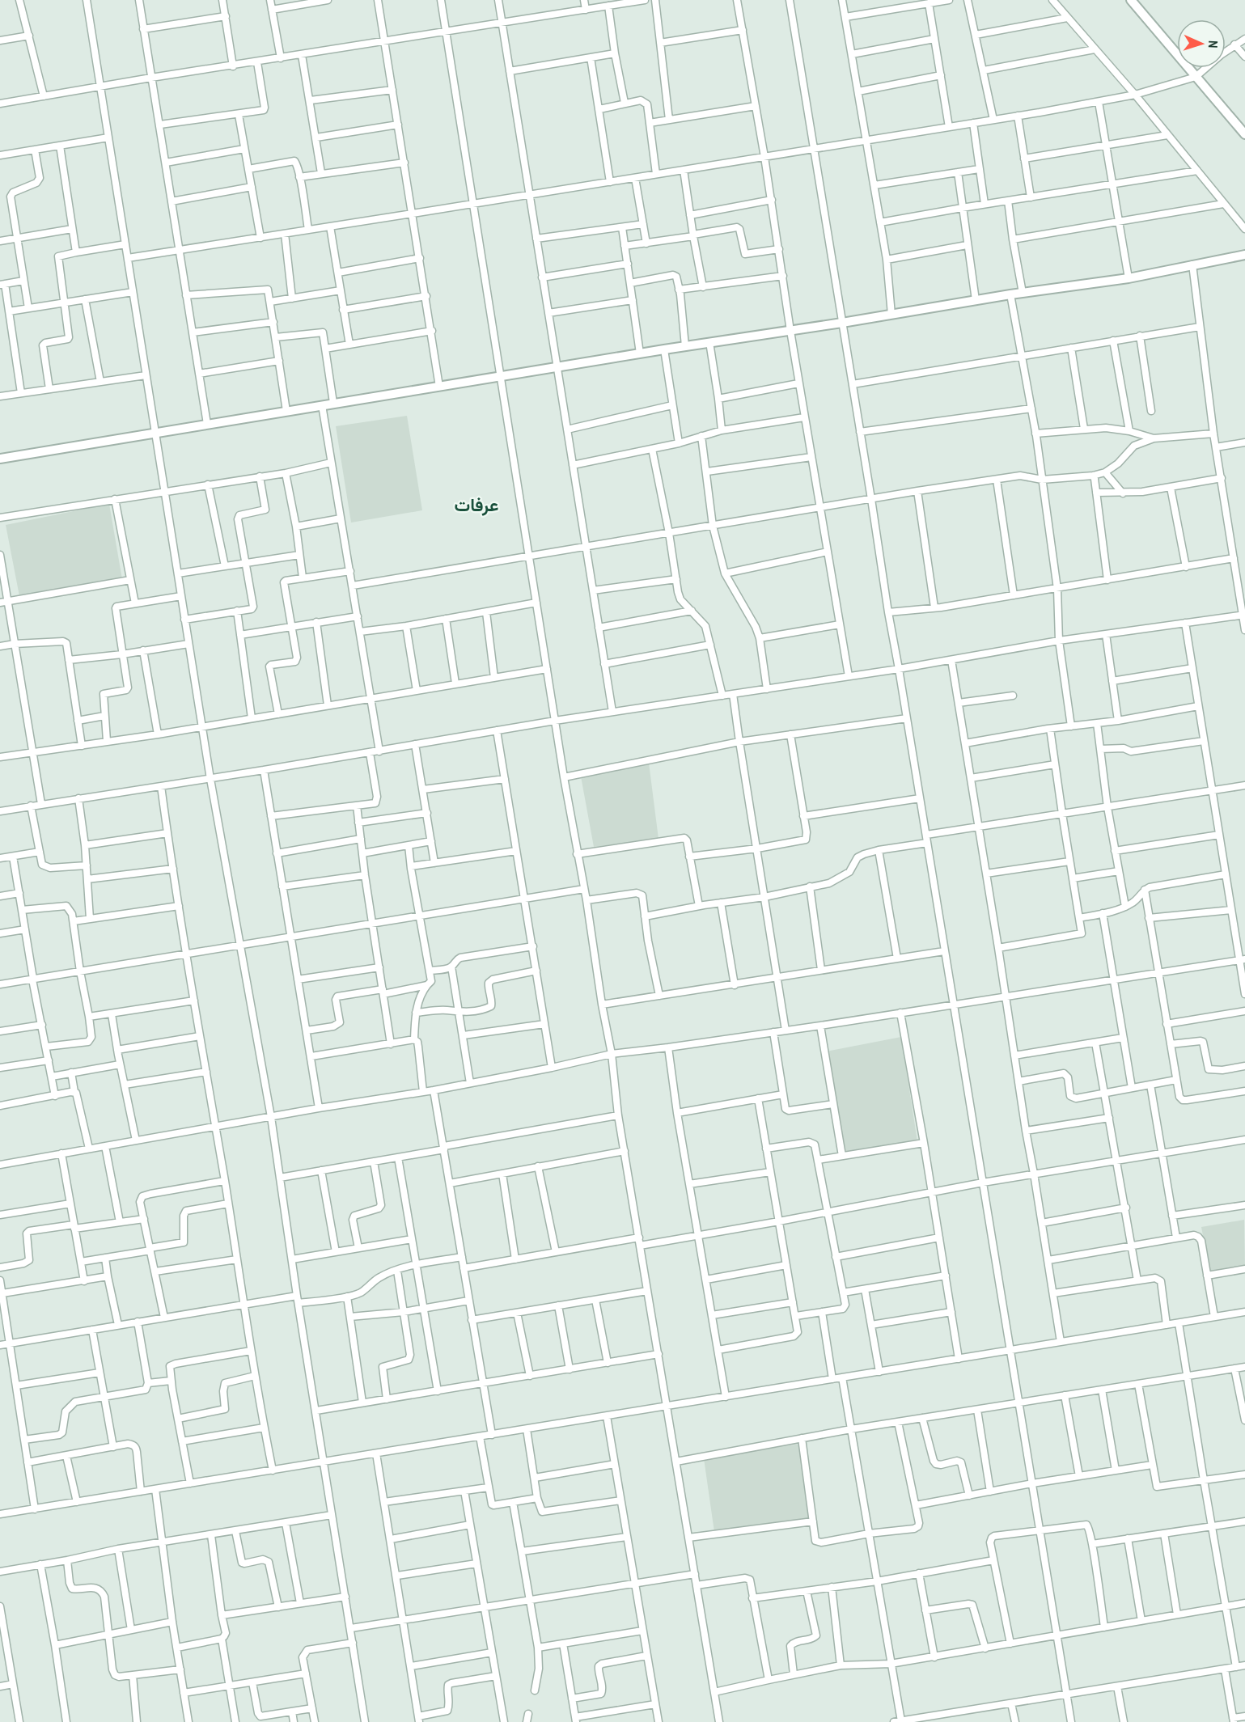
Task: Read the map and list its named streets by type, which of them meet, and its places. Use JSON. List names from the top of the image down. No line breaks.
{"districts":["عرفات"],"north":"right"}
